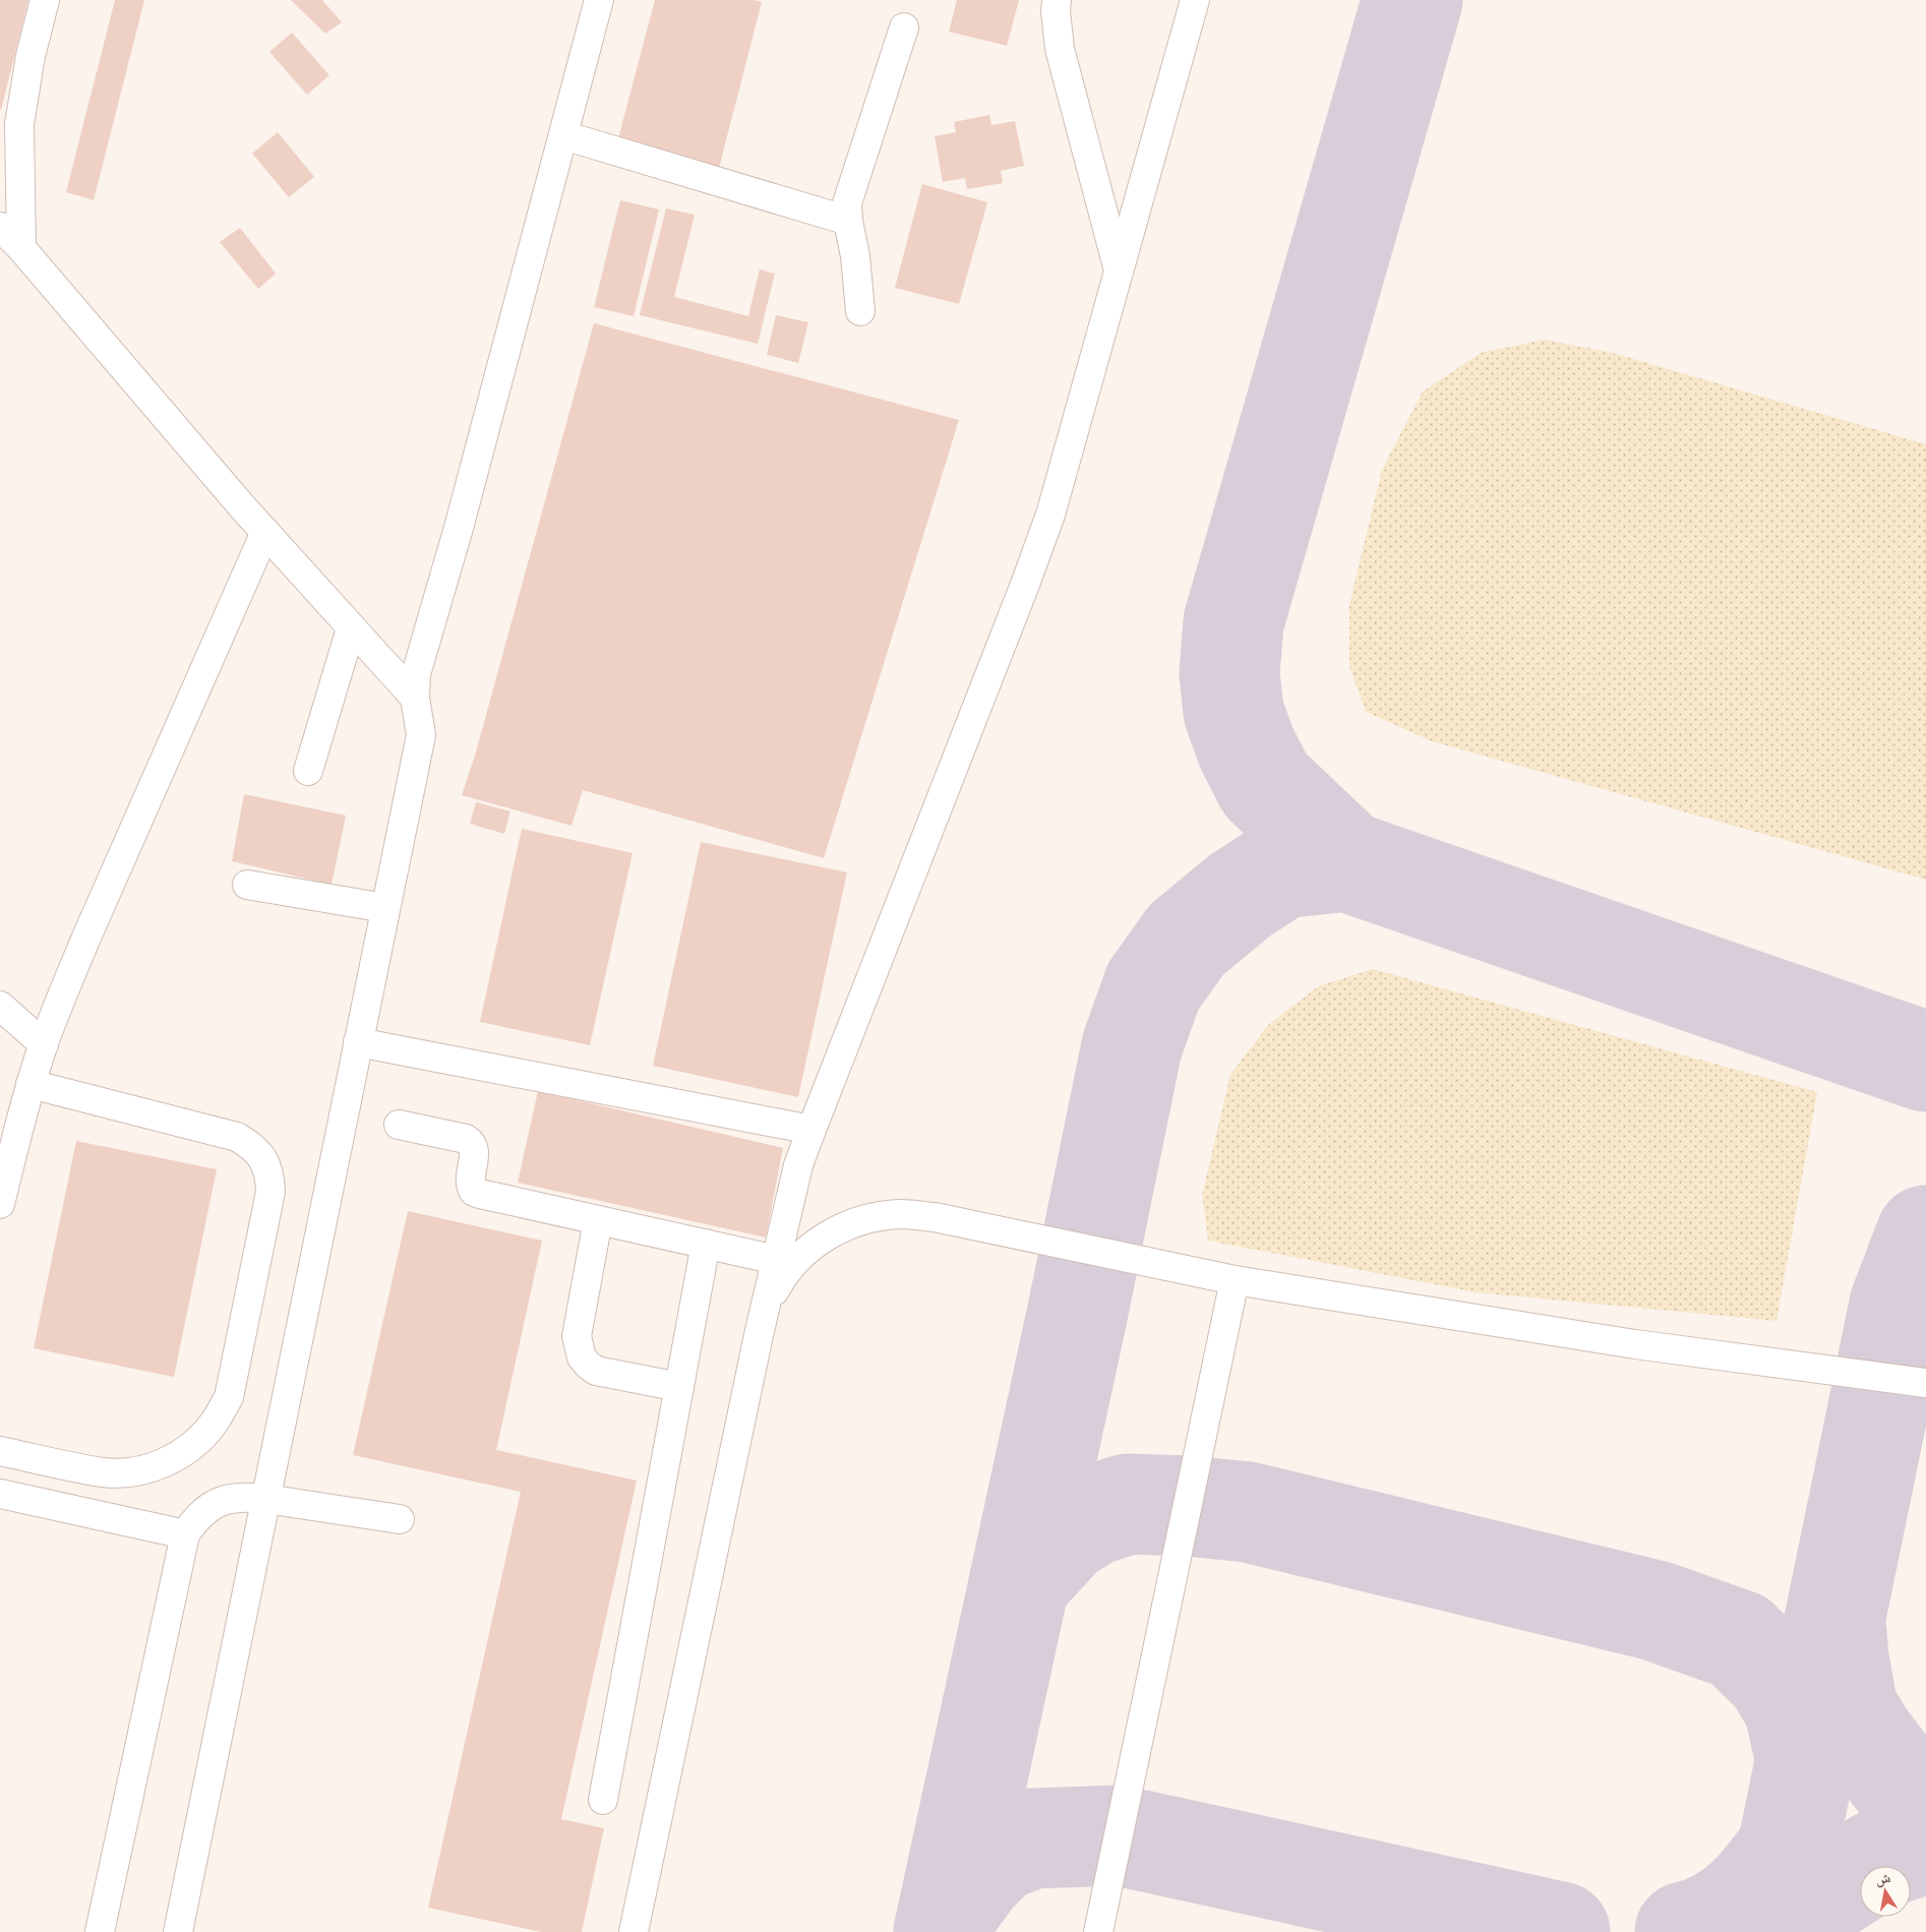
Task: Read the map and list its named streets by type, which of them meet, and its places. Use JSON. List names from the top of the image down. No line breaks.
{"north":"top"}
